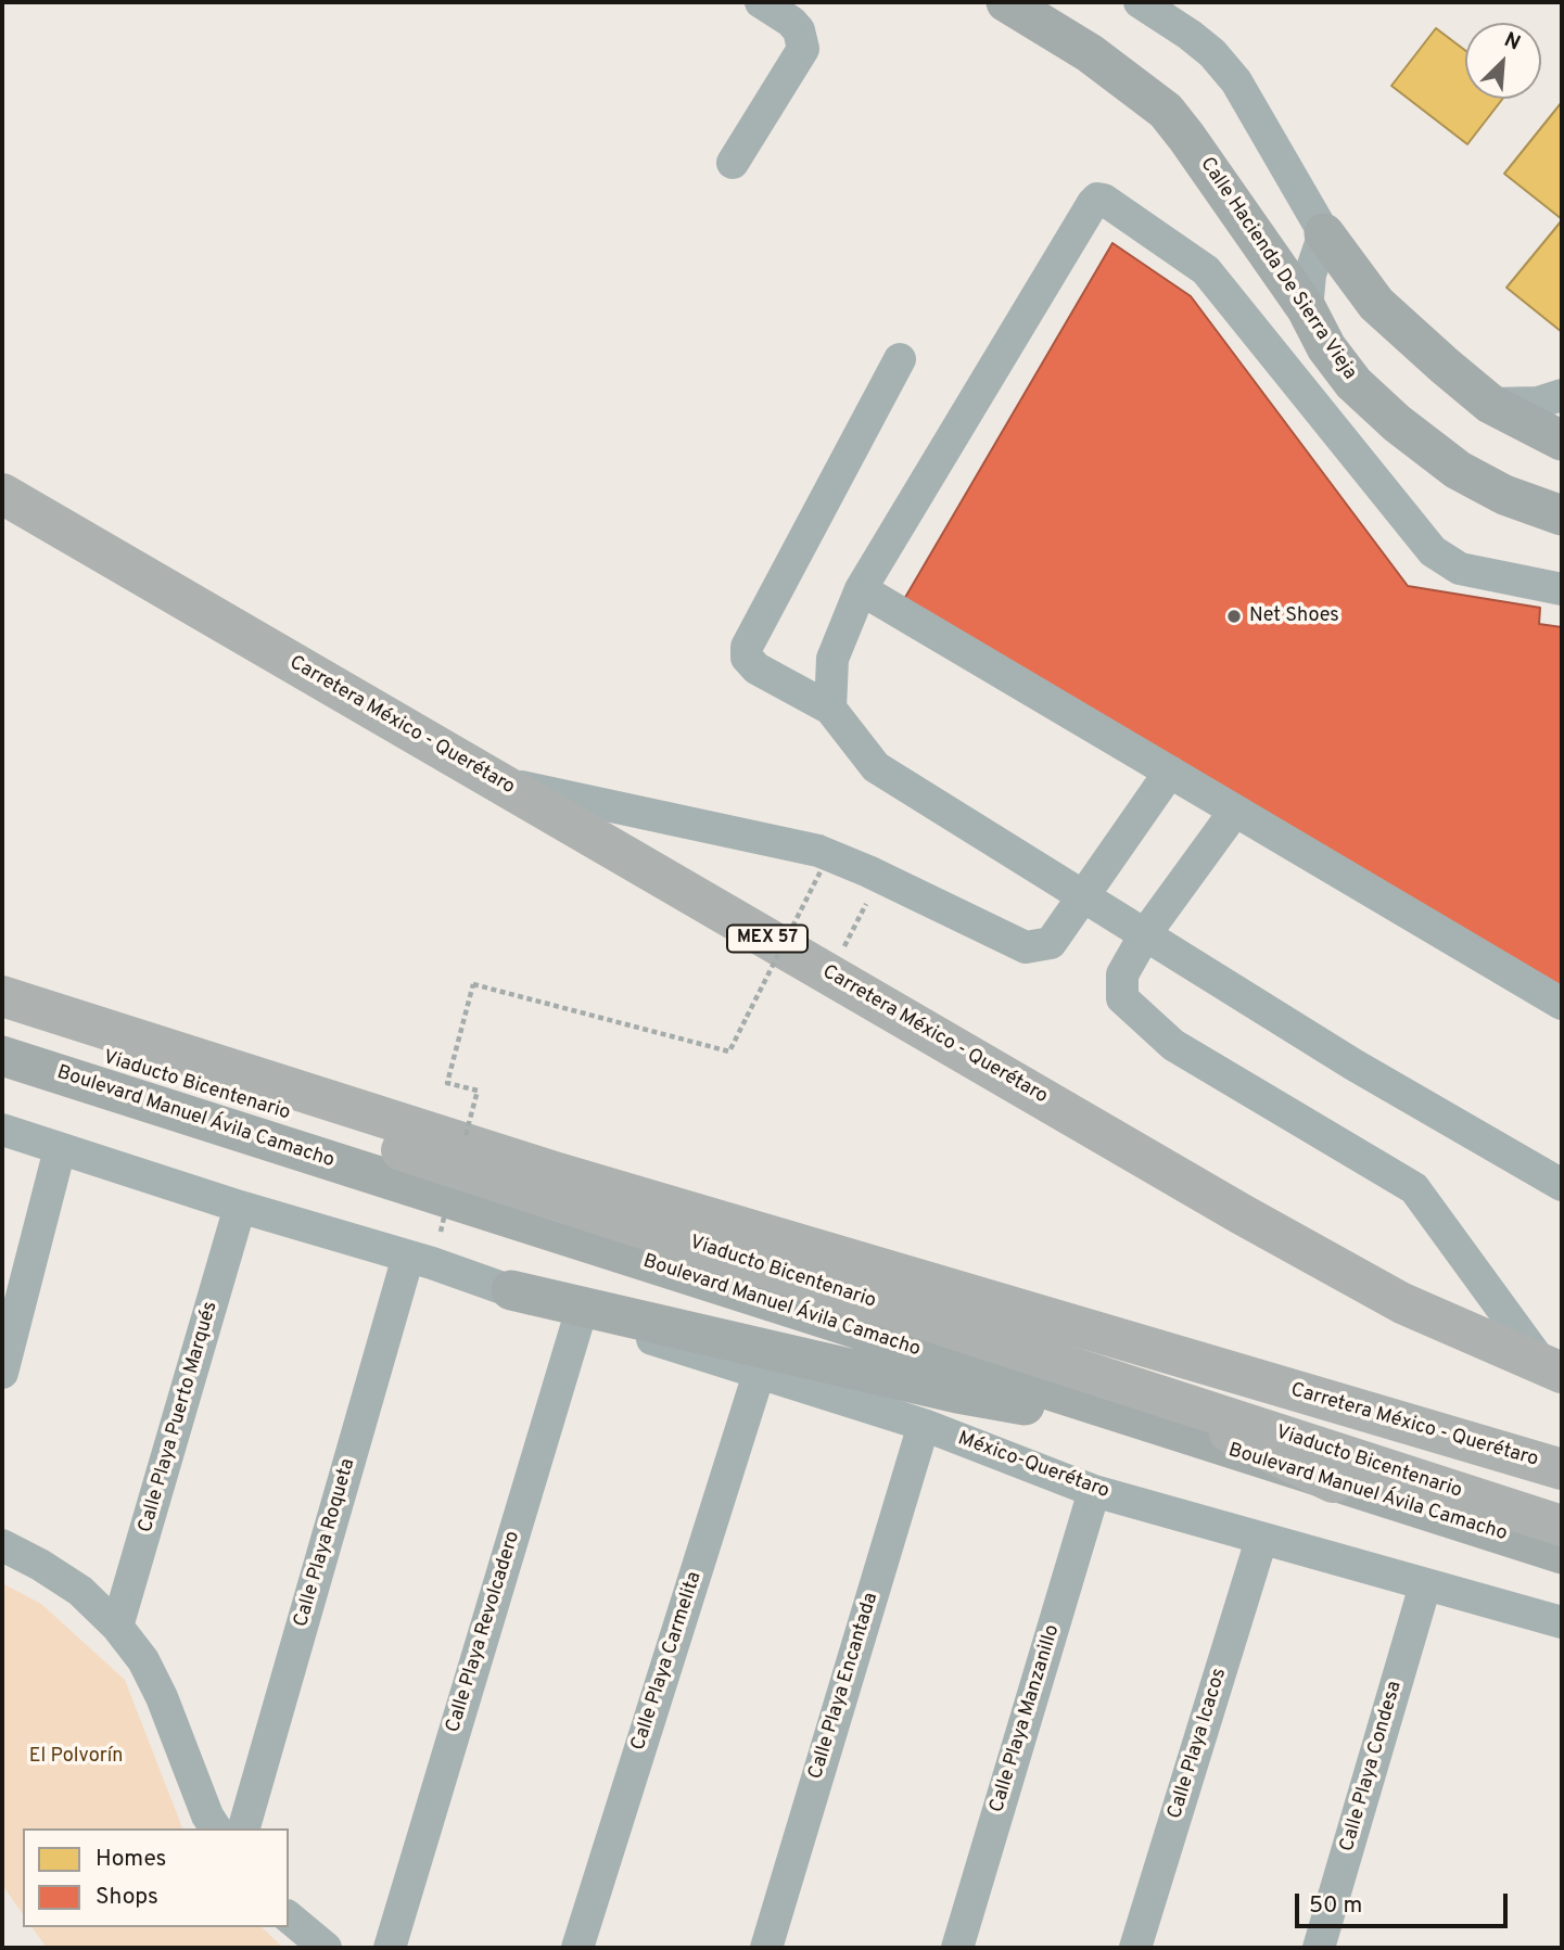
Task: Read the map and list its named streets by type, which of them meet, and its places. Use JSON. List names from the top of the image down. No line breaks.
{"streets":{"highway":["Carretera México - Querétaro","MEX 57","Viaducto Bicentenario"],"main road":["Calle Hacienda De Sierra Vieja","Boulevard Manuel Ávila Camacho"],"street":["Calle Playa Puerto Marqués","México-Querétaro","Calle Playa Roqueta","Calle Playa Revolcadero","Calle Playa Carmelita","Calle Playa Encantada","Calle Playa Manzanillo","Calle Playa Icacos","Calle Playa Condesa"]},"crossings":[["Calle Playa Puerto Marqués","México-Querétaro"],["México-Querétaro","Calle Playa Roqueta"],["México-Querétaro","Calle Playa Revolcadero"],["México-Querétaro","Calle Playa Carmelita"],["México-Querétaro","Calle Playa Encantada"],["México-Querétaro","Calle Playa Manzanillo"],["México-Querétaro","Calle Playa Icacos"],["México-Querétaro","Calle Playa Condesa"]],"parks":["El Polvorín"],"places":["Net Shoes"],"legend":["Homes","Shops"],"scale_bar":"50 m","north":"top right"}
